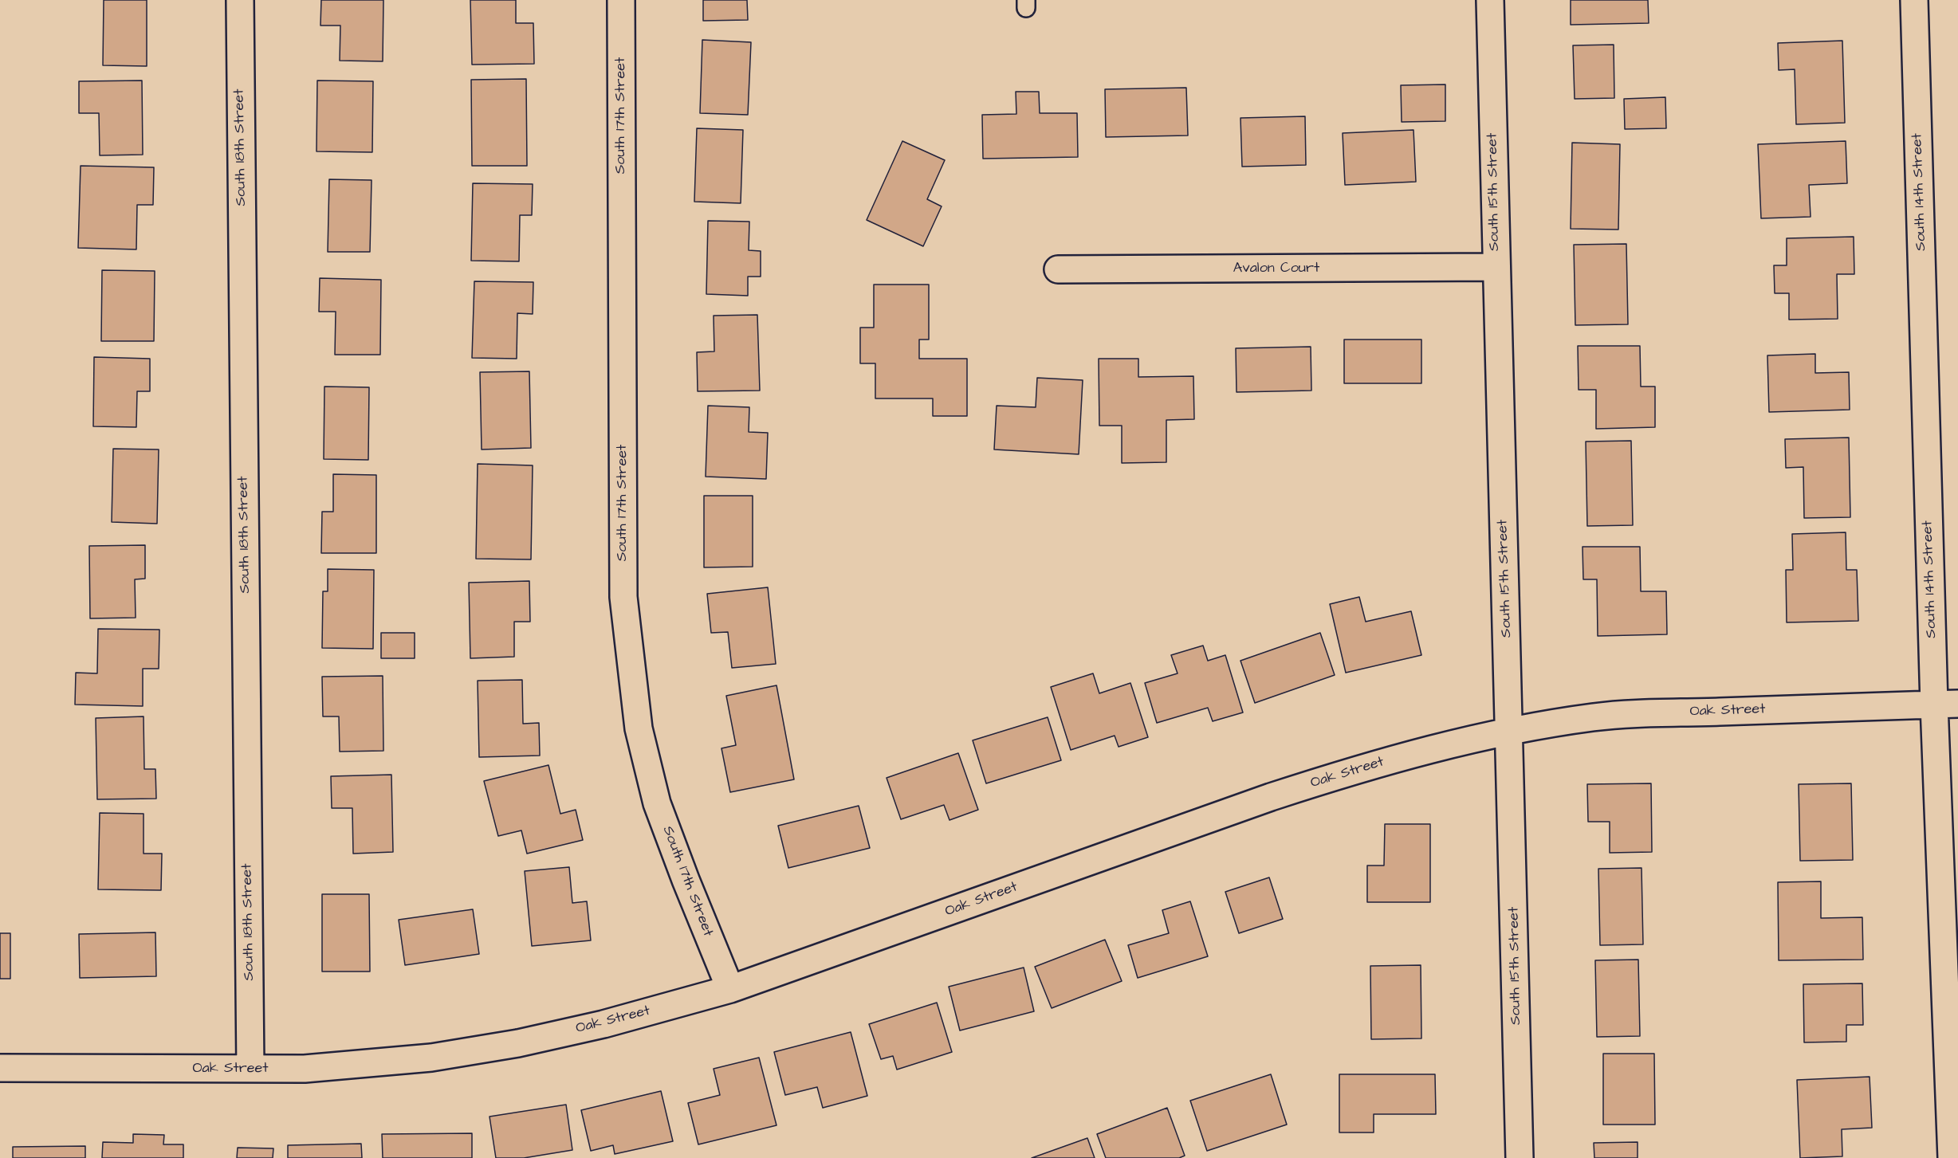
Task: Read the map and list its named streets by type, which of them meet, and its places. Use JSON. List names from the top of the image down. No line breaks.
{"streets":{"street":["South 17th Street","South 18th Street","South 15th Street","South 14th Street","Avalon Court","Oak Street"]},"crossings":[["South 17th Street","Oak Street"],["South 18th Street","Oak Street"],["South 15th Street","Avalon Court"],["South 15th Street","Oak Street"],["South 14th Street","Oak Street"]]}
